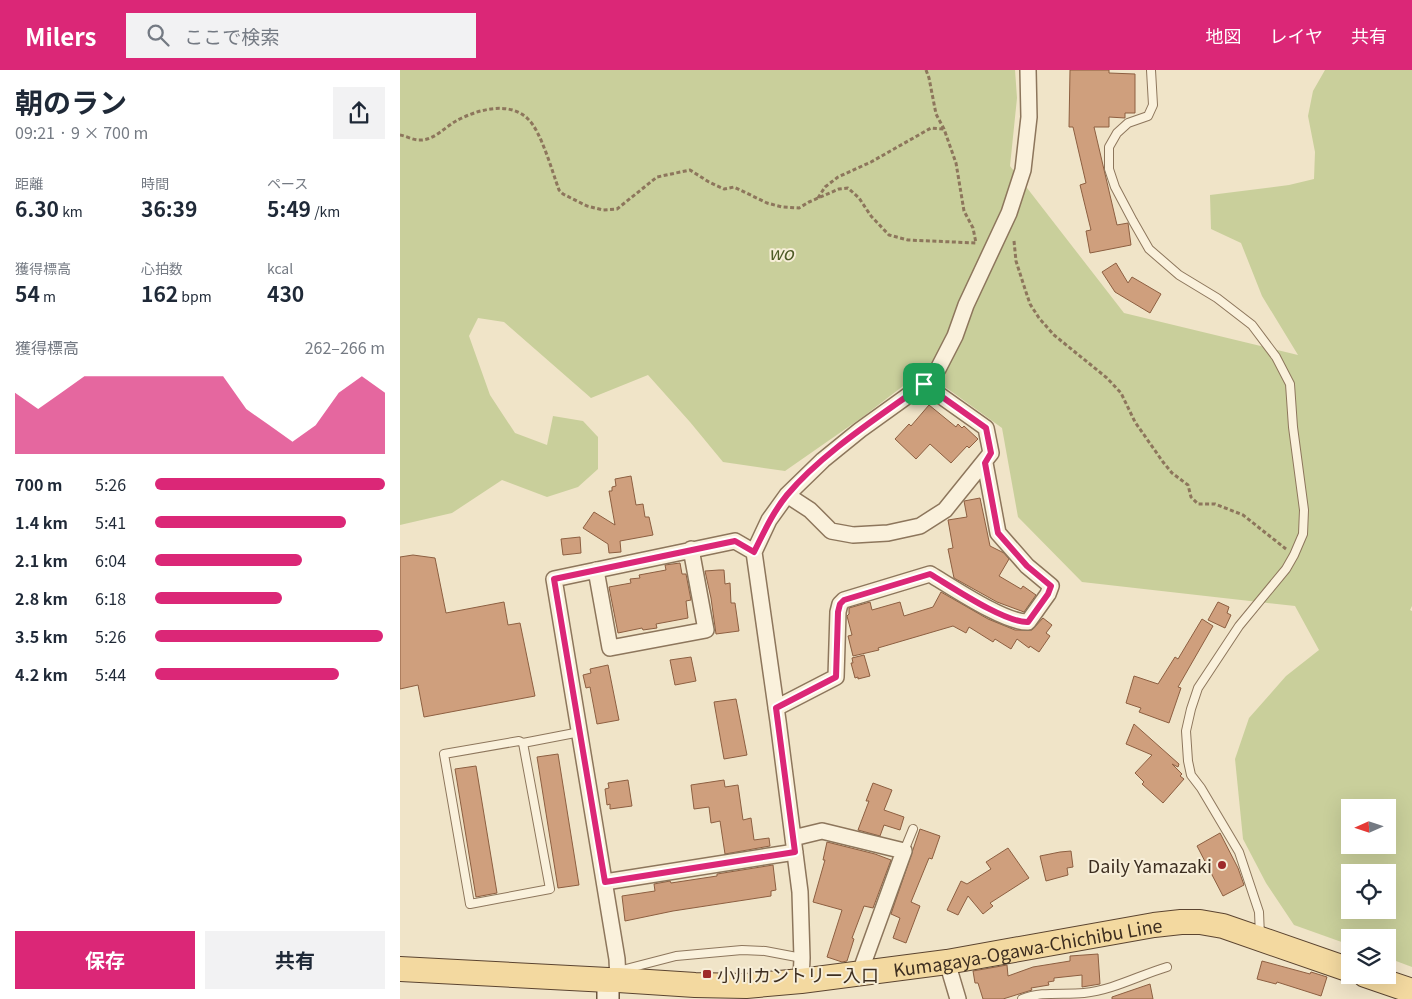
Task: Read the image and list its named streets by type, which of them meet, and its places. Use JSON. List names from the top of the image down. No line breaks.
{"streets":{"main road":["Kumagaya-Ogawa-Chichibu Line"]},"parks":["wo"],"places":{"other":["Daily Yamazaki"],"transit":["小川カントリー入口"]},"north":"left","page":{"header":"Milers","search":"ここで検索","nav":["地図","レイヤ","共有"],"heading":["朝のラン","09:21 · 9 × 700 m"],"stats":[["距離","6.30 km"],["時間","36:39"],["ペース","5:49 /km"],["獲得標高","54 m"],["心拍数","162 bpm"],["kcal","430"]],"chart":["獲得標高","262–266 m"],"list":[{"name":"700 m","note":"5:26"},{"name":"1.4 km","note":"5:41"},{"name":"2.1 km","note":"6:04"},{"name":"2.8 km","note":"6:18"},{"name":"3.5 km","note":"5:26"},{"name":"4.2 km","note":"5:44"}],"buttons":["保存","共有"]}}
